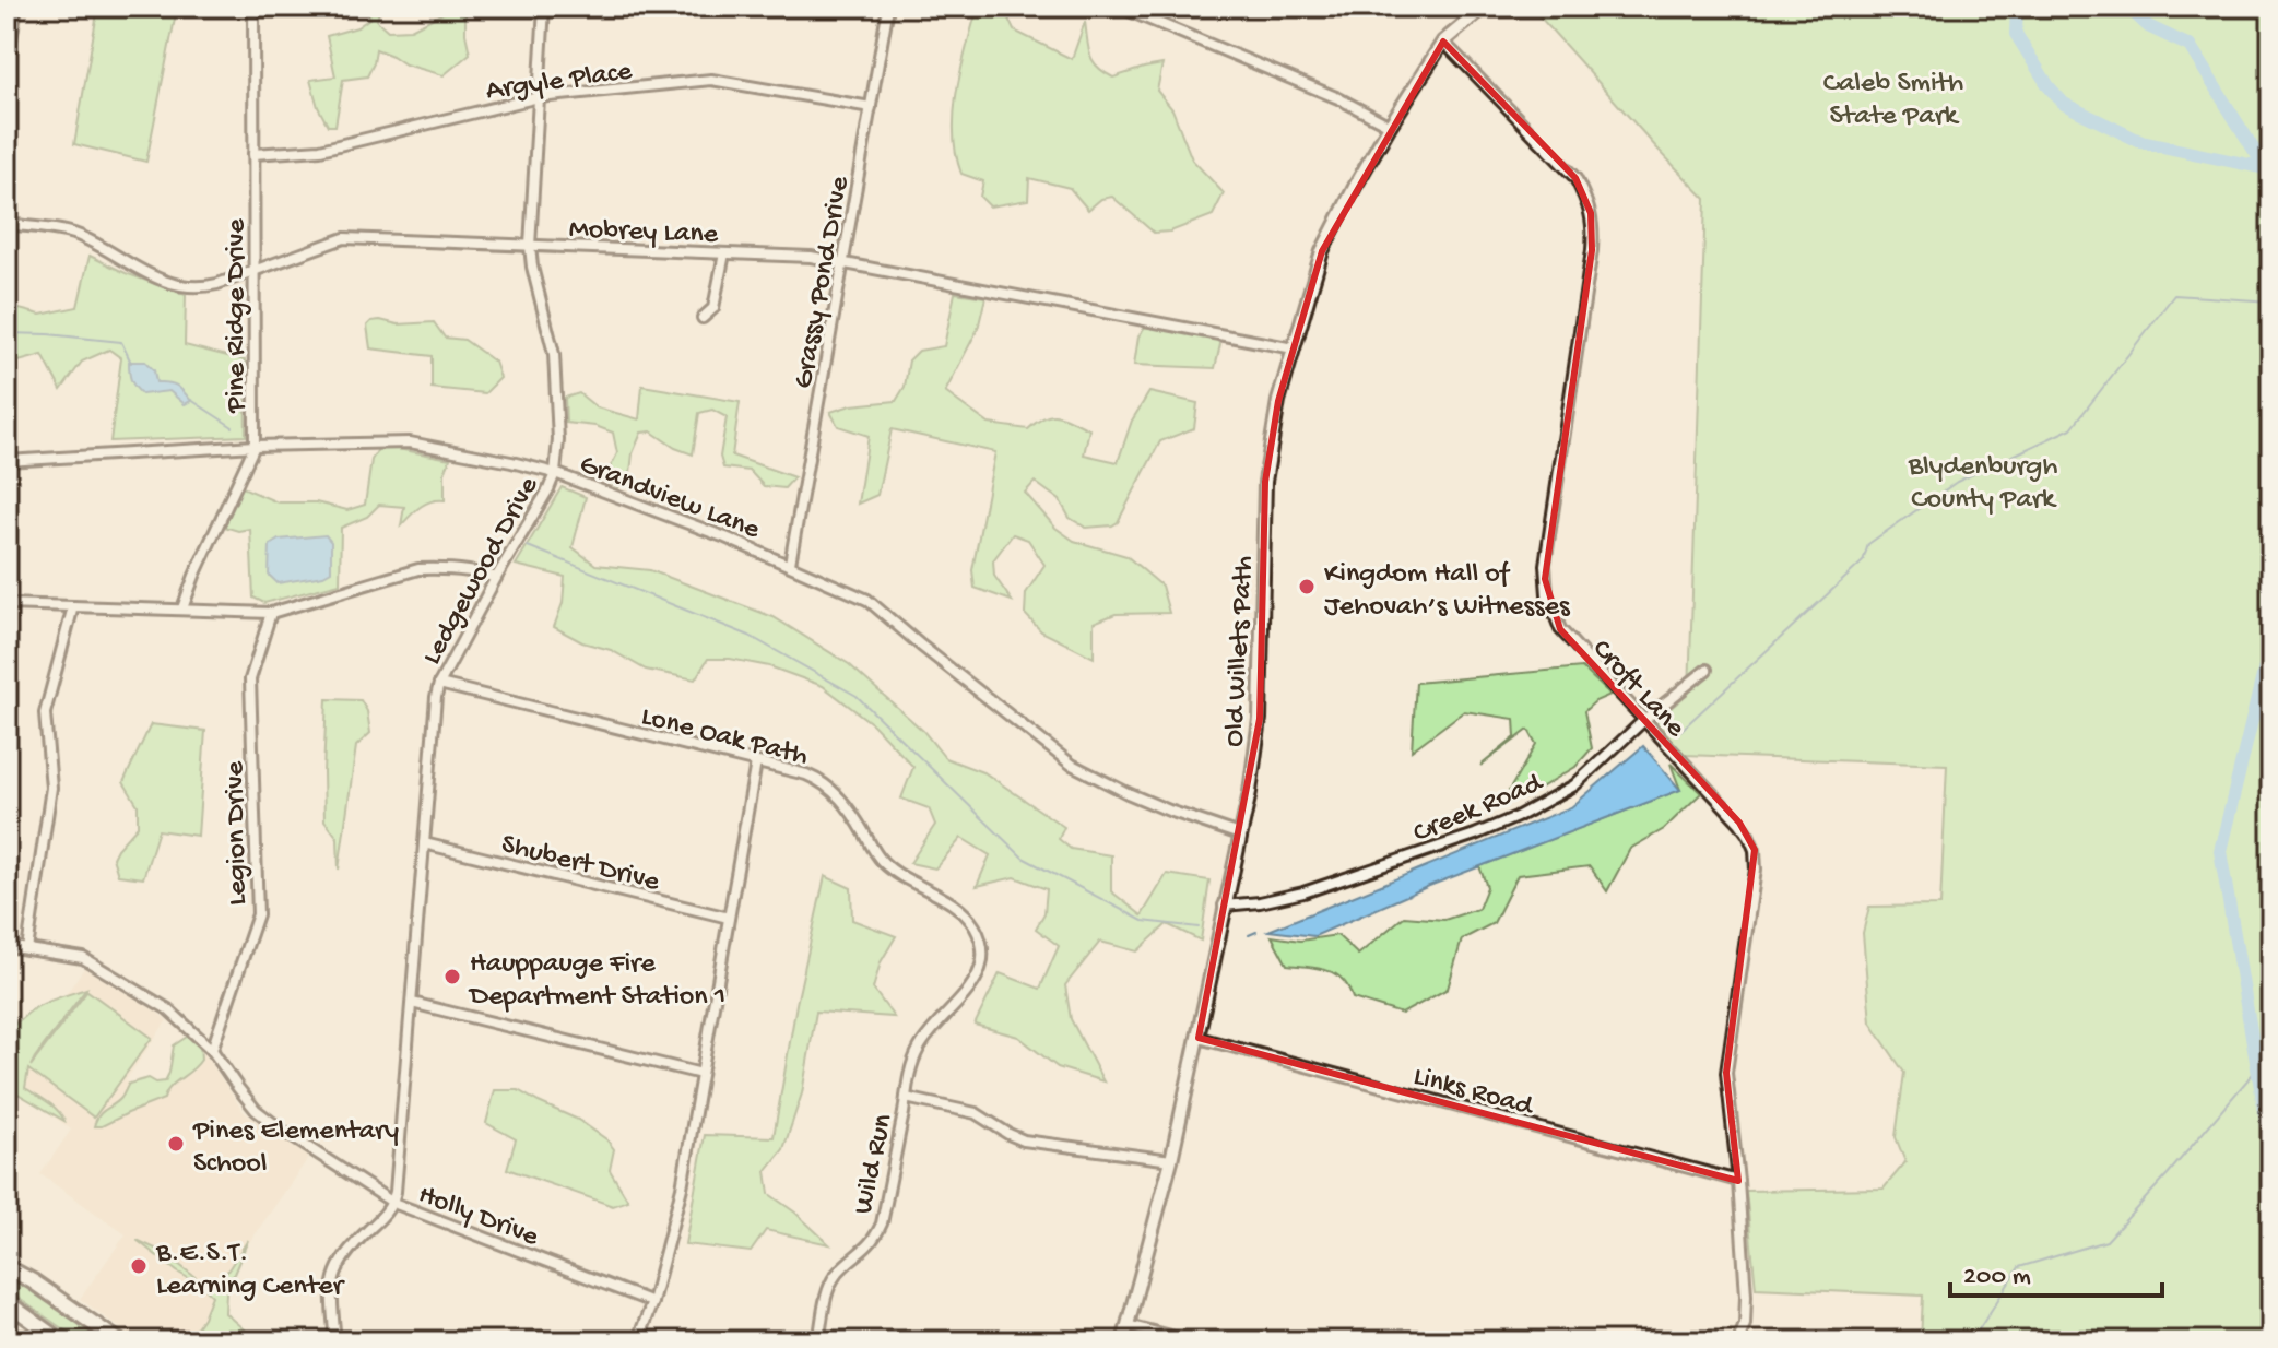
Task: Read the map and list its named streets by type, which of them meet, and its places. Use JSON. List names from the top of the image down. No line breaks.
{"streets":{"main road":["Old Willets Path"],"street":["Argyle Place","Mobrey Lane","Grassy Pond Drive","Pine Ridge Drive","Grandview Lane","Ledgewood Drive","Croft Lane","Lone Oak Path","Creek Road","Legion Drive","Shubert Drive","Links Road","Wild Run","Holly Drive"]},"crossings":[["Argyle Place","Grassy Pond Drive"],["Argyle Place","Pine Ridge Drive"],["Argyle Place","Ledgewood Drive"],["Mobrey Lane","Grassy Pond Drive"],["Mobrey Lane","Pine Ridge Drive"],["Mobrey Lane","Ledgewood Drive"],["Mobrey Lane","Old Willets Path"],["Grassy Pond Drive","Grandview Lane"],["Pine Ridge Drive","Grandview Lane"],["Grandview Lane","Ledgewood Drive"],["Grandview Lane","Old Willets Path"],["Ledgewood Drive","Lone Oak Path"],["Ledgewood Drive","Shubert Drive"],["Ledgewood Drive","Holly Drive"],["Old Willets Path","Croft Lane"],["Old Willets Path","Creek Road"],["Old Willets Path","Links Road"],["Croft Lane","Creek Road"],["Croft Lane","Links Road"],["Lone Oak Path","Wild Run"],["Legion Drive","Holly Drive"]],"parks":["Caleb Smith State Park","Blydenburgh County Park"],"places":["Kingdom Hall of Jehovah’s Witnesses","Hauppauge Fire Department Station 1","Pines Elementary School","B.E.S.T. Learning Center"],"scale_bar":"200 m"}
